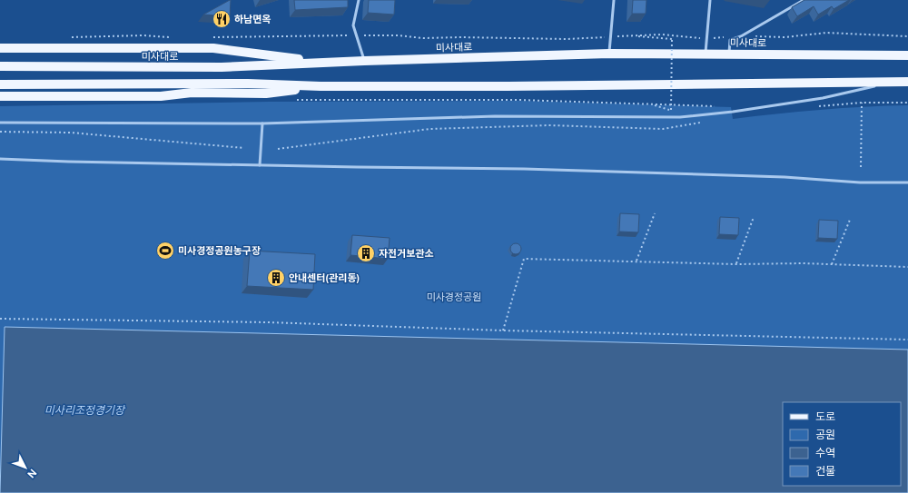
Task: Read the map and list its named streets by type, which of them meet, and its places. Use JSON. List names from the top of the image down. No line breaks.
{"streets":{"main road":["미사대로"]},"water":["미사리조정경기장"],"parks":["미사경정공원"],"places":{"restaurant":["하남면옥"],"sports":["미사경정공원농구장"],"building":["자전거보관소","안내센터(관리동)"]},"legend":["도로","공원","수역","건물"],"north":"bottom right"}
